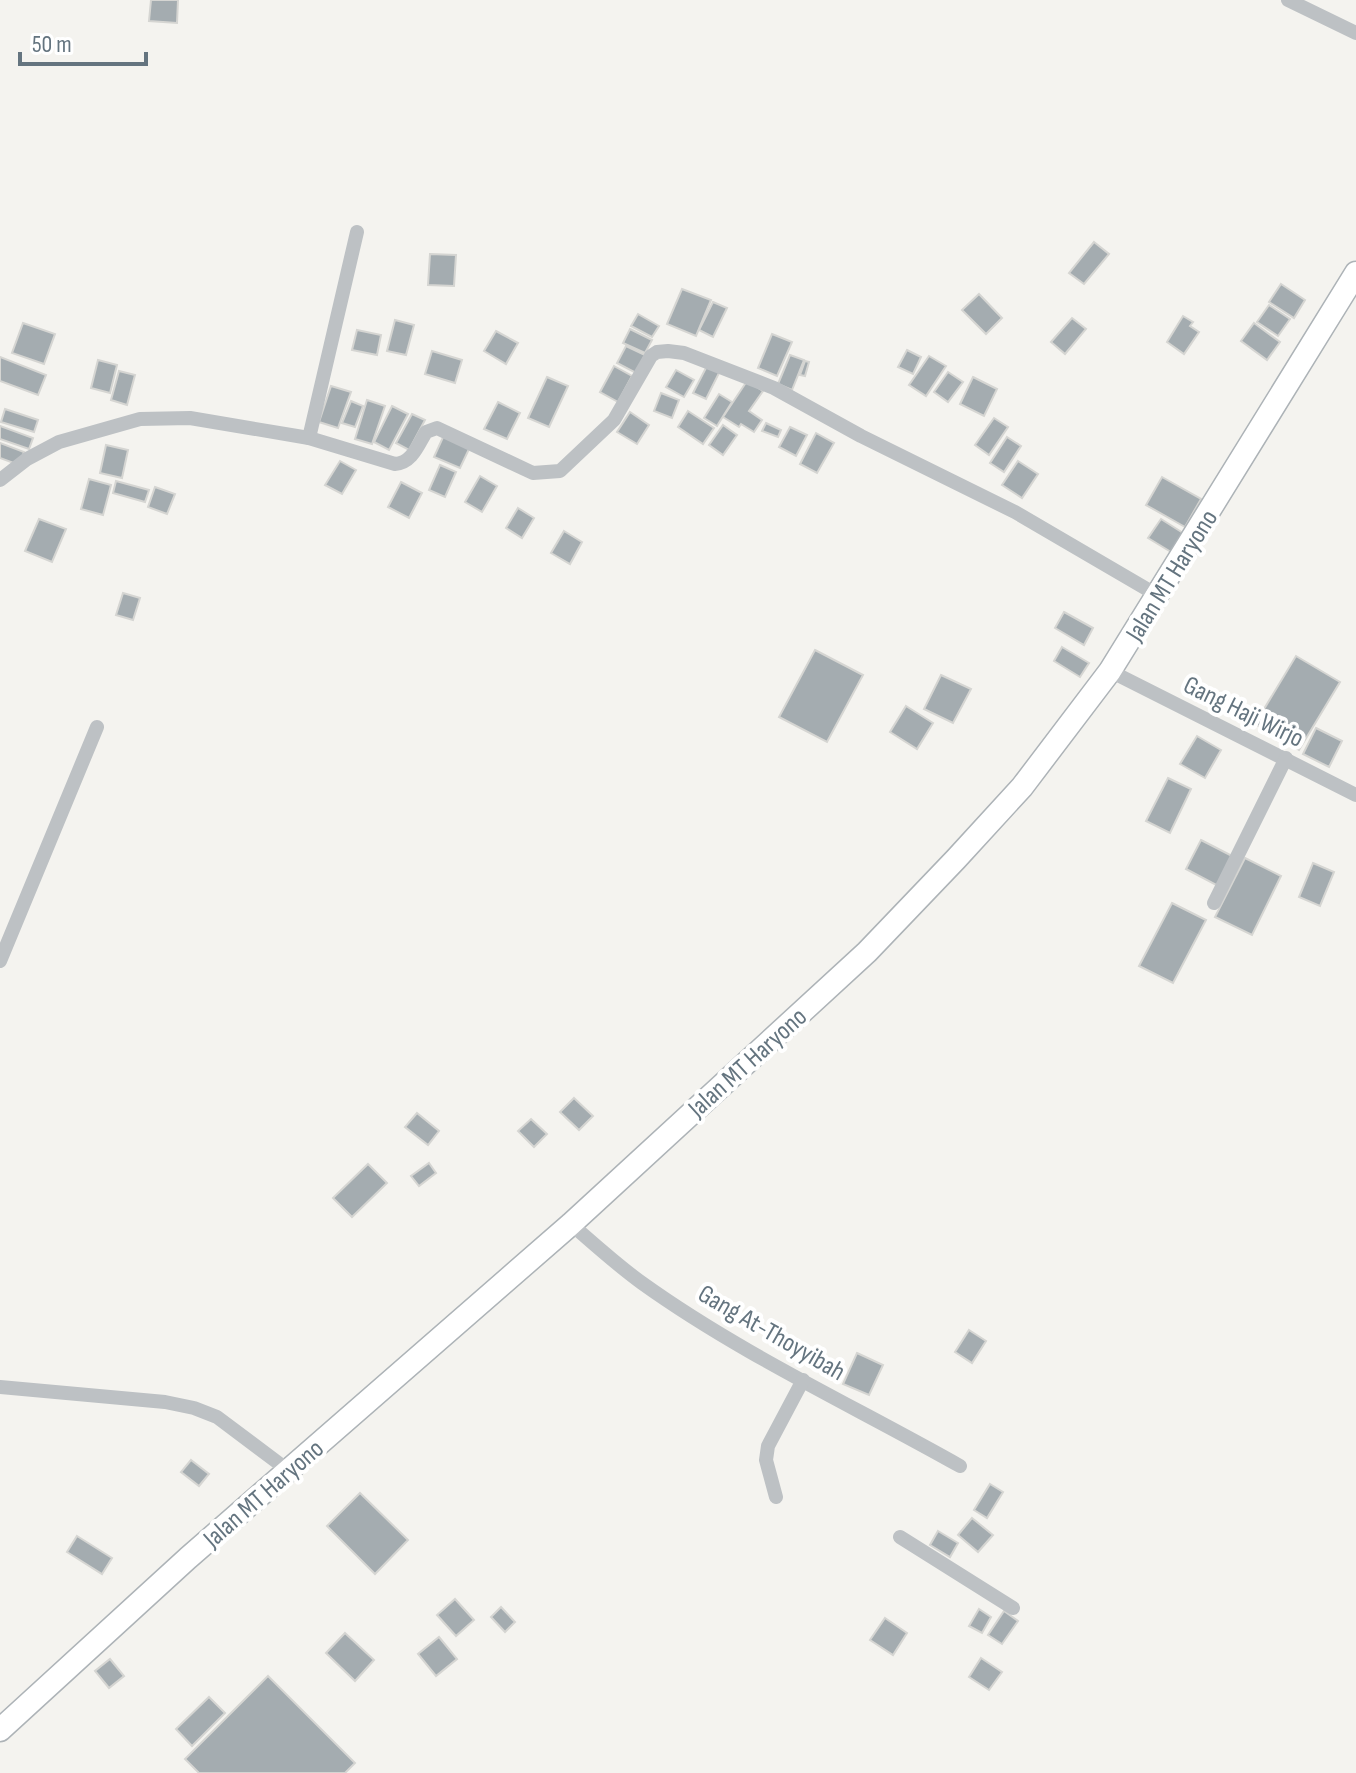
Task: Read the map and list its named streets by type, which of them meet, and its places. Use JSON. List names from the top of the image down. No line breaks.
{"streets":{"main road":["Jalan MT Haryono"],"street":["Gang Haji Wirjo","Gang At-Thoyyibah"]},"crossings":[["Jalan MT Haryono","Gang Haji Wirjo"],["Jalan MT Haryono","Gang At-Thoyyibah"]],"scale_bar":"50 m"}
